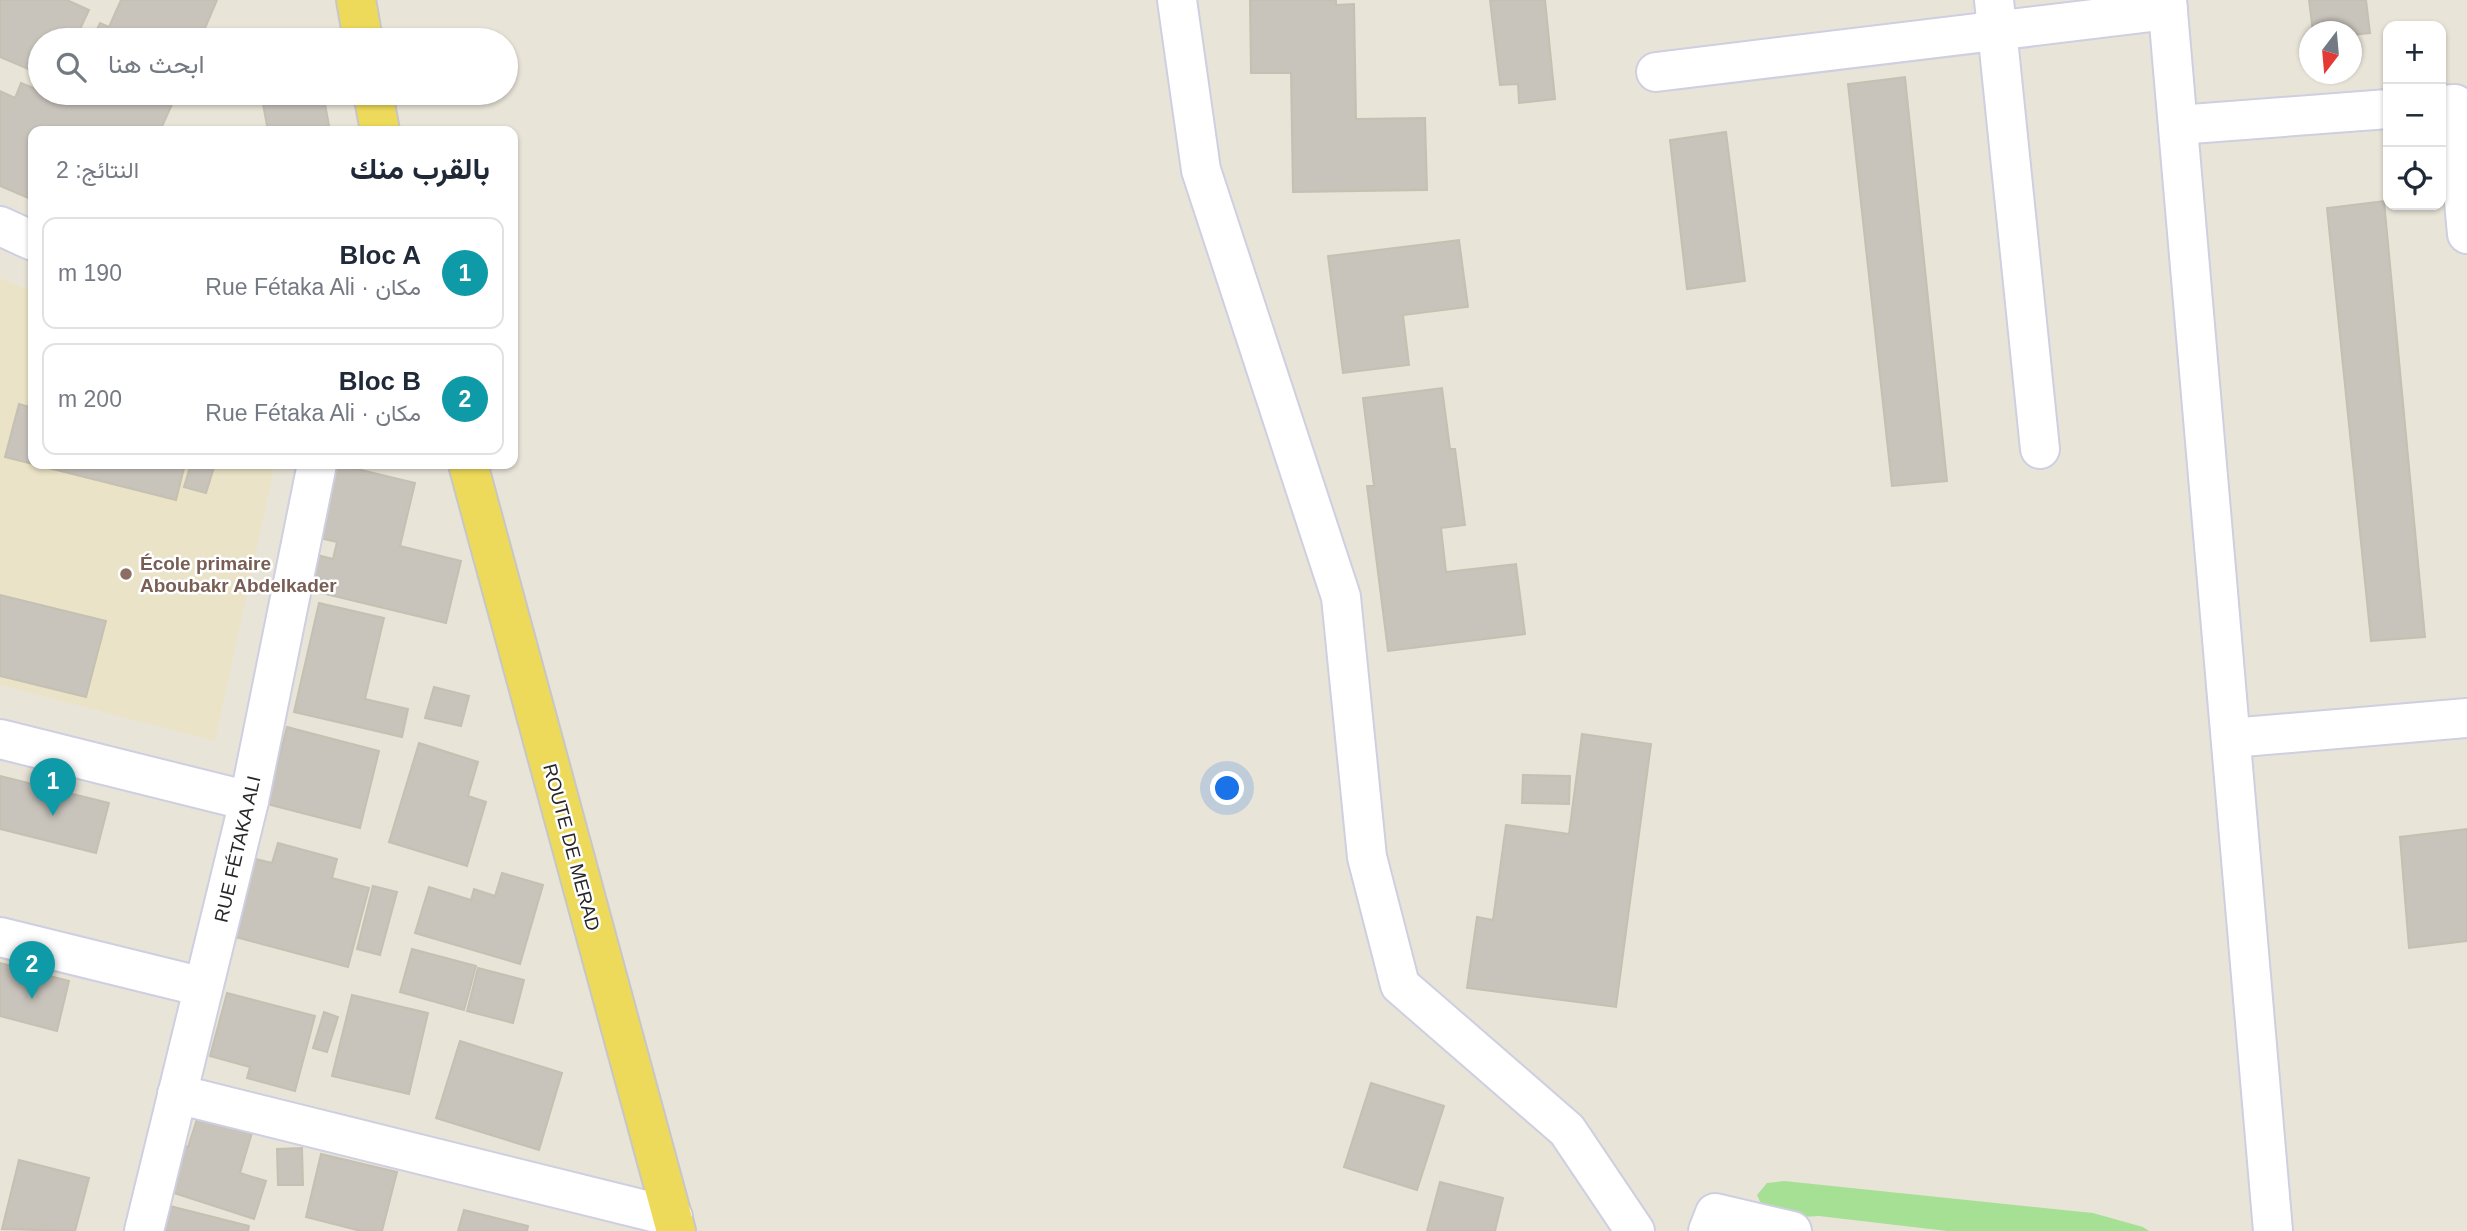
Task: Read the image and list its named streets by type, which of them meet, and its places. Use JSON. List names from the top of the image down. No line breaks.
{"streets":{"main road":["ROUTE DE MERAD"],"street":["RUE FÉTAKA ALI"]},"places":["École primaire Aboubakr Abdelkader"],"north":"bottom","page":{"map_buttons":["+","−"],"search":"ابحث هنا","heading":["بالقرب منك","النتائج: 2"],"list":[{"mark":"1","name":"Bloc A","note":"مكان · Rue Fétaka Ali","value":"190 m"},{"mark":"2","name":"Bloc B","note":"مكان · Rue Fétaka Ali","value":"200 m"}],"pins":["1","2"]}}
